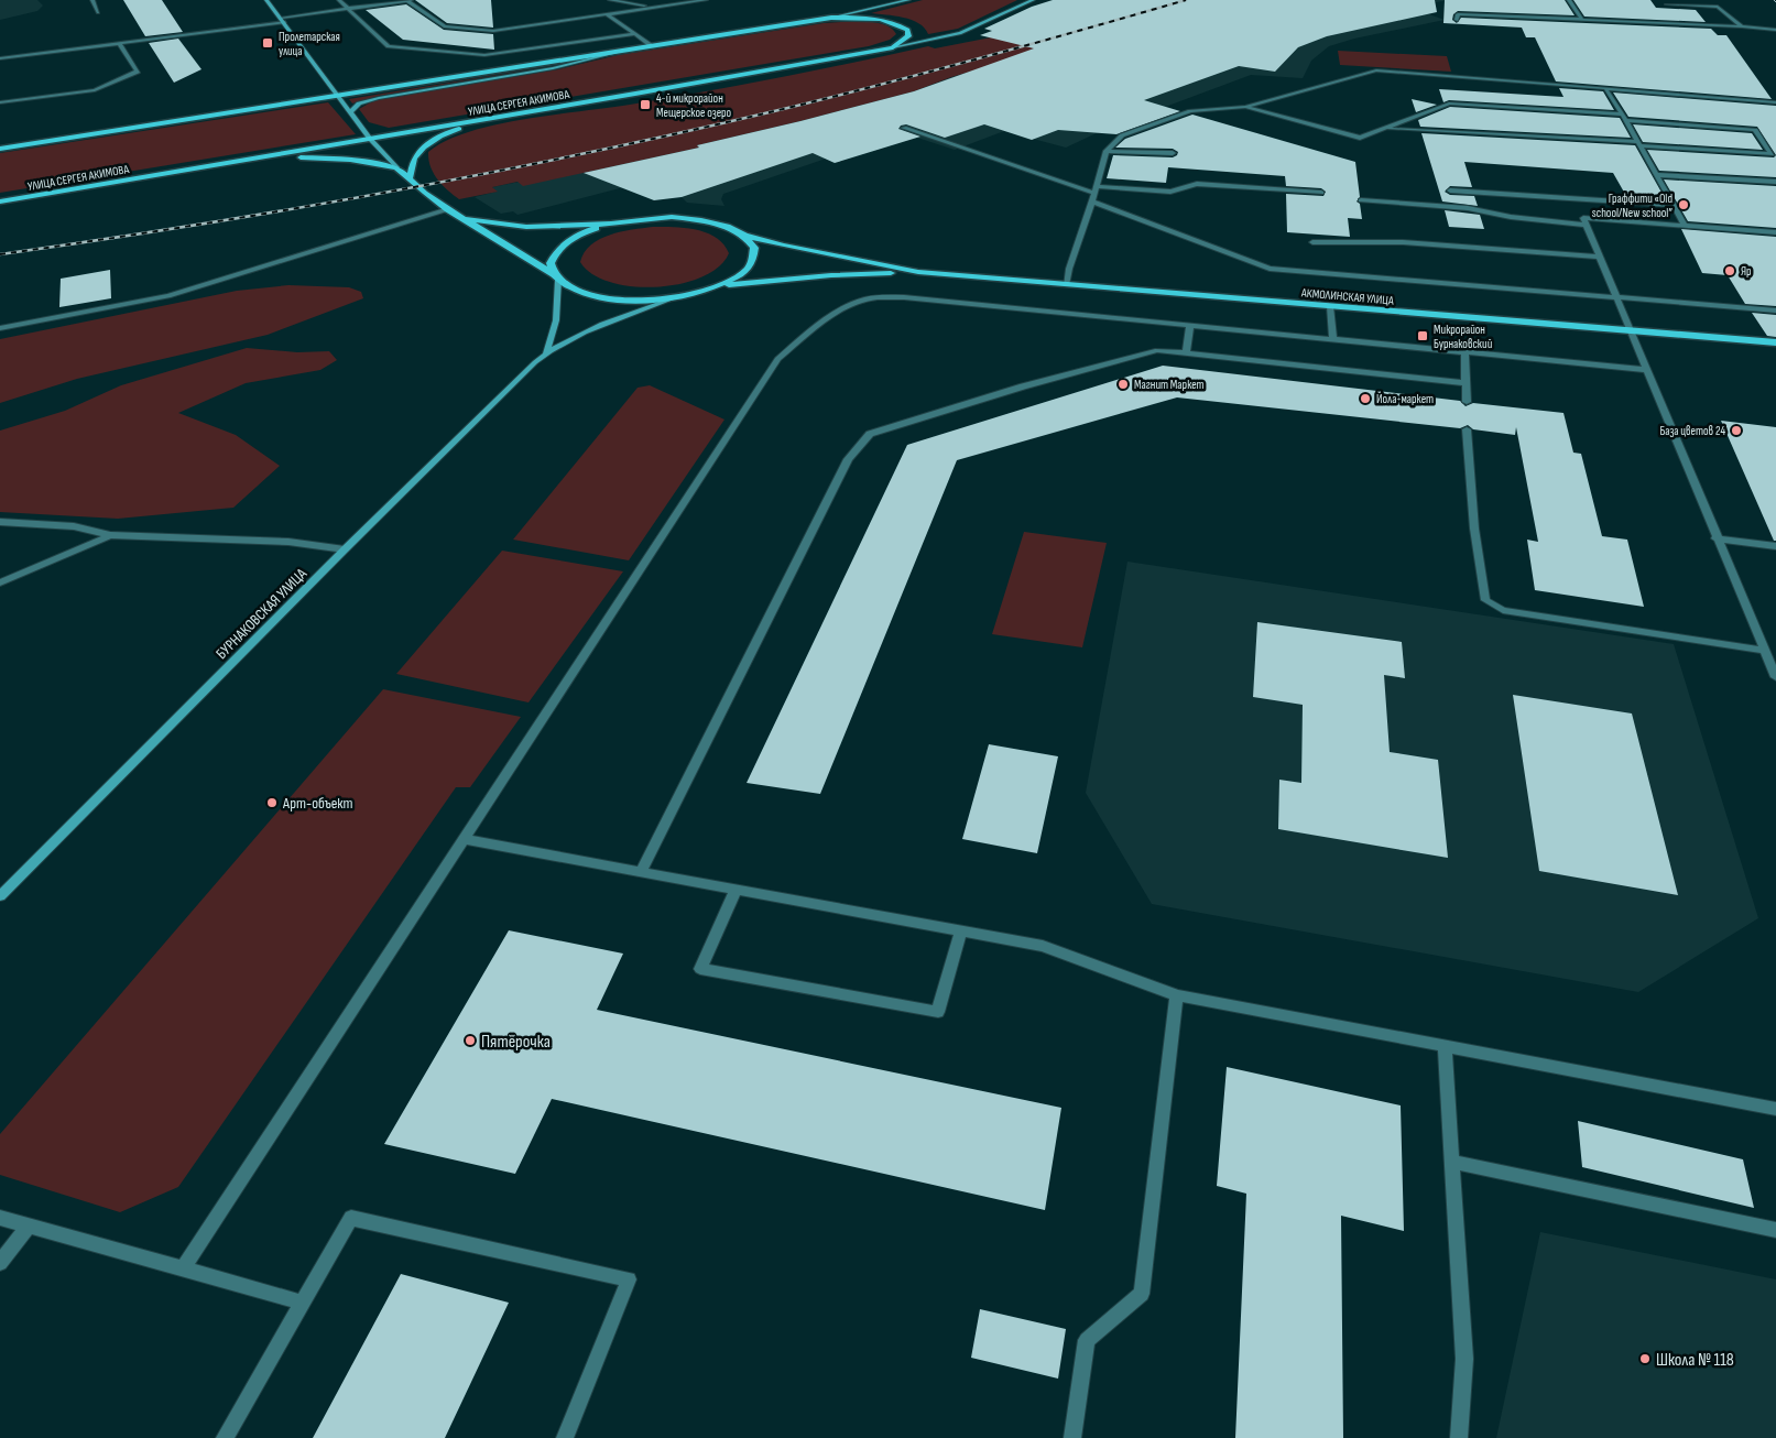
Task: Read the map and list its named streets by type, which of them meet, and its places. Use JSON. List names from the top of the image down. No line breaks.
{"streets":{"main road":["УЛИЦА СЕРГЕЯ АКИМОВА","АКМОЛИНСКАЯ УЛИЦА","БУРНАКОВСКАЯ УЛИЦА"]},"places":{"transit":["Пролетарская улица","4-й микрорайон Мещерское озеро","Микрорайон Бурнаковский"],"other":["Граффити «Old school/New school”","Яр","Магнит Маркет","Йола-маркет","База цветов 24","Арт-объект","Пятёрочка","Школа № 118"]}}
